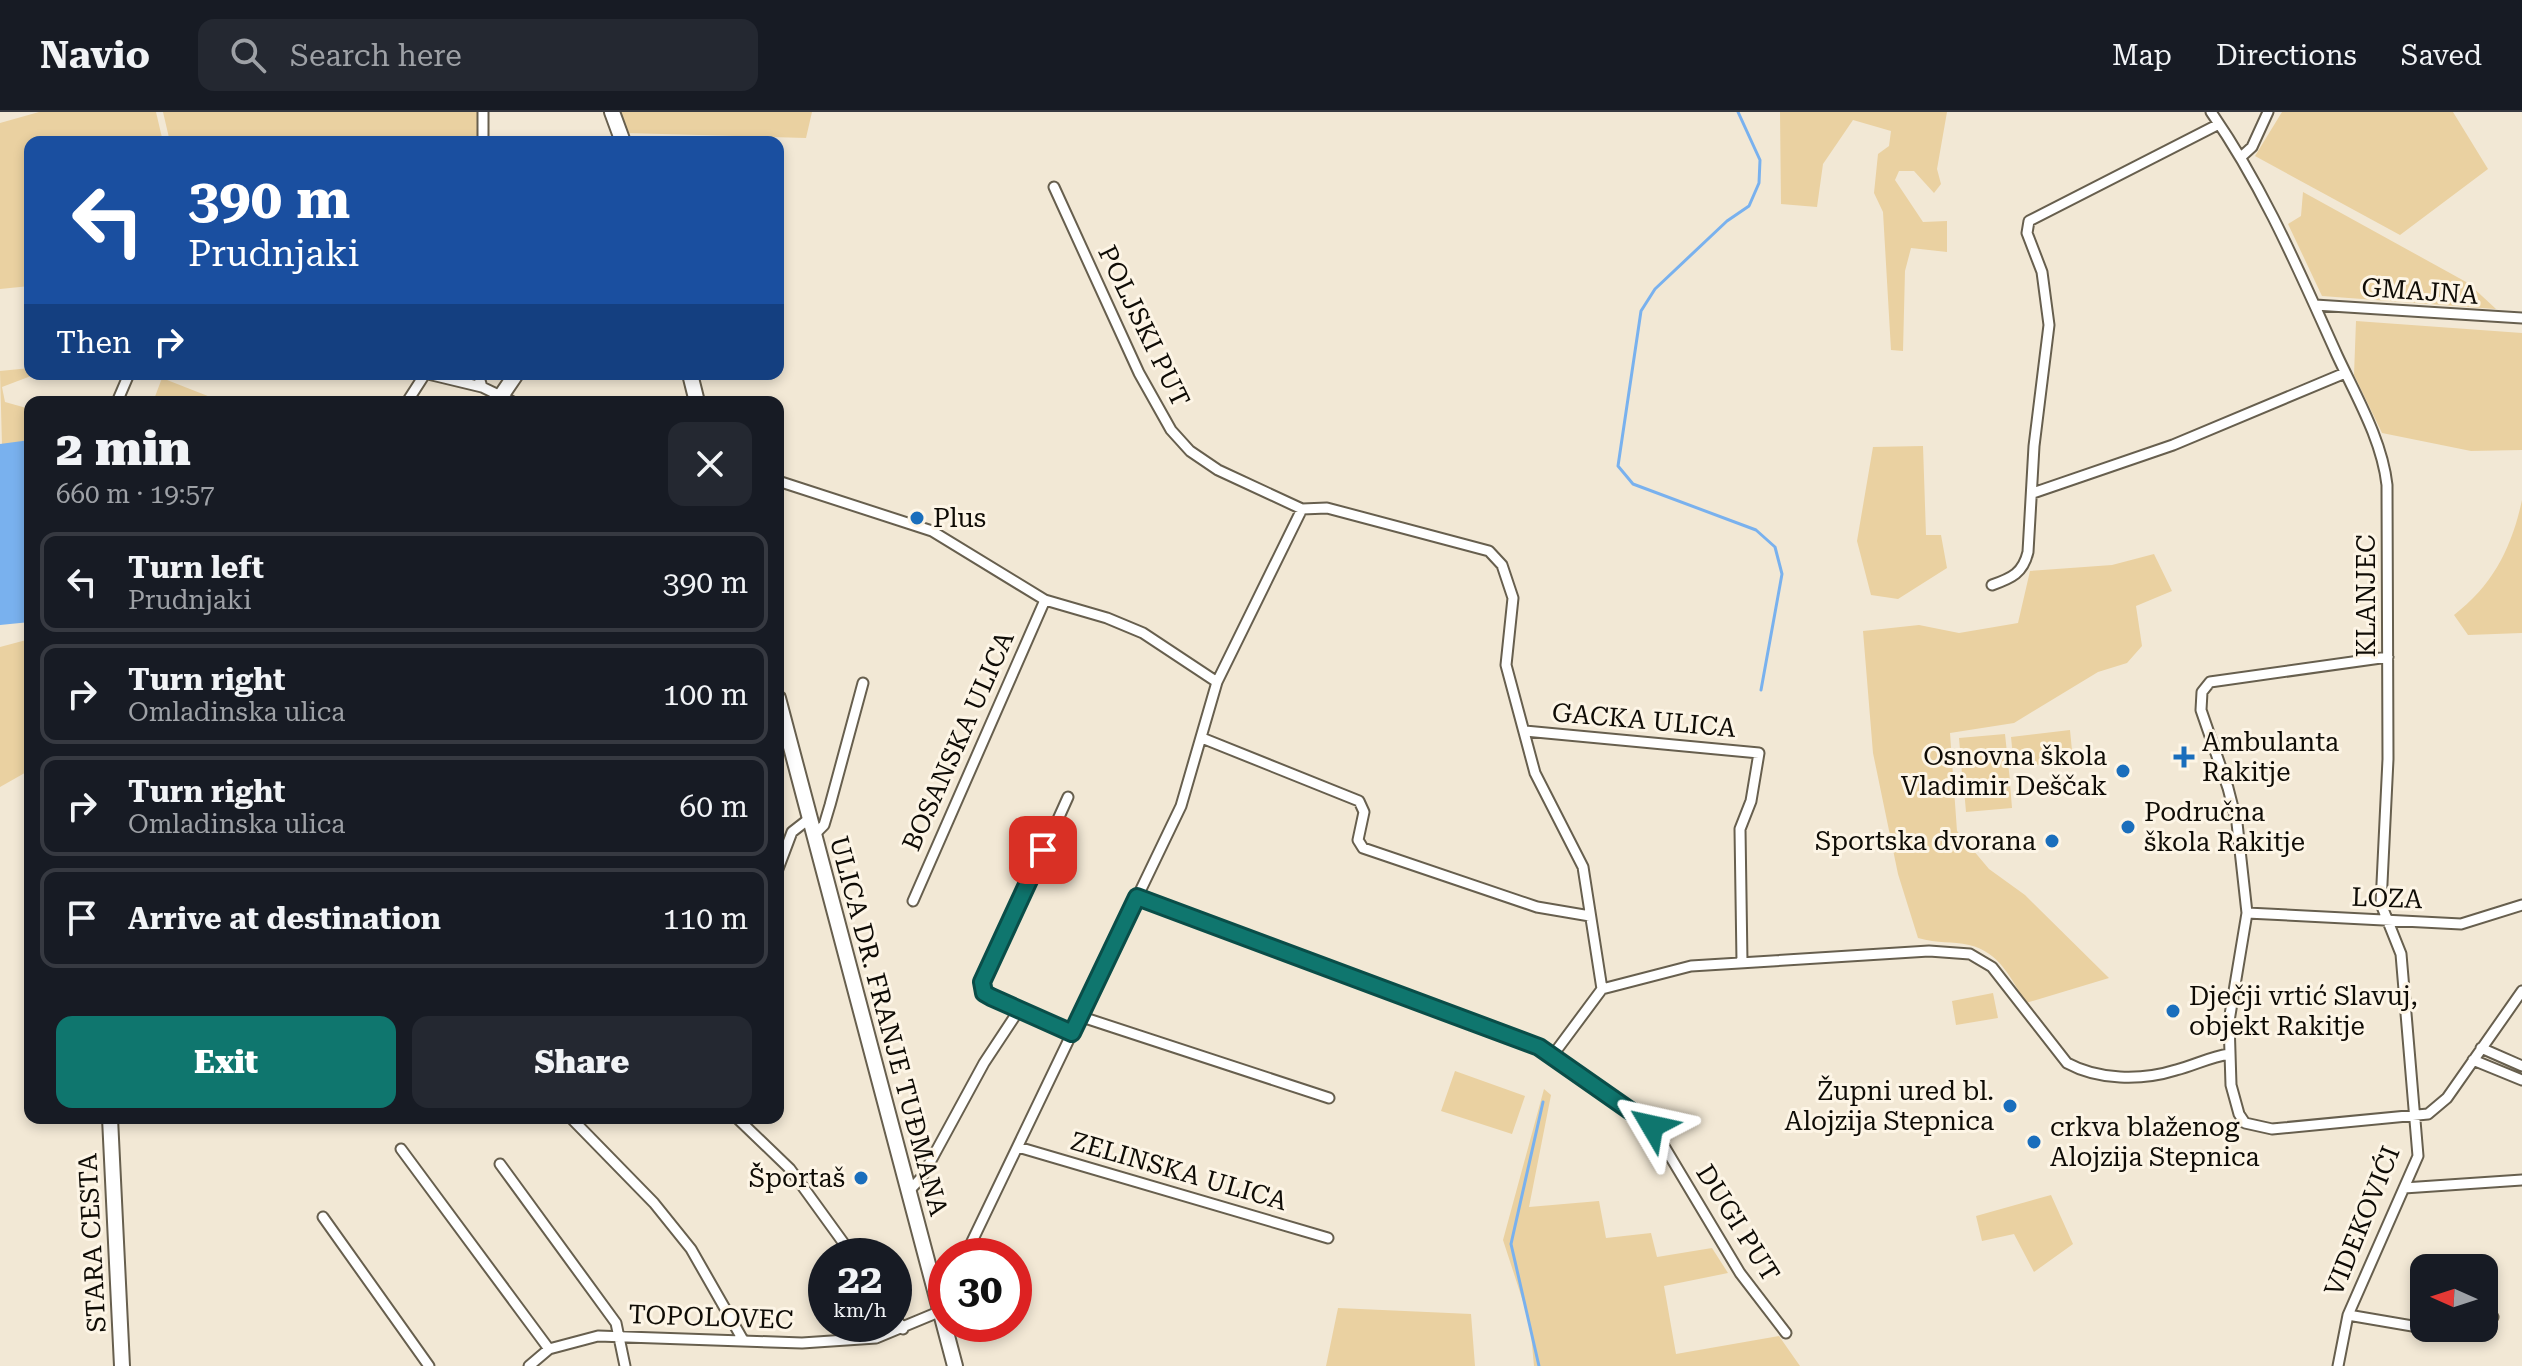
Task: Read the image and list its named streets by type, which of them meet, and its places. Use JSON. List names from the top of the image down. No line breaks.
{"streets":{"main road":["ULICA DR. FRANJE TUĐMANA","STARA CESTA"],"street":["GMAJNA","POLJSKI PUT","KLANJEC","GACKA ULICA","BOSANSKA ULICA","LOZA","ZELINSKA ULICA","VIDEKOVIĆI","DUGI PUT","TOPOLOVEC"]},"crossings":[["GMAJNA","KLANJEC"],["KLANJEC","LOZA"],["KLANJEC","VIDEKOVIĆI"]],"places":{"other":["Plus","Osnovna škola Vladimir Deščak","Područna škola Rakitje","Sportska dvorana","Dječji vrtić Slavuj, objekt Rakitje","Župni ured bl. Alojzija Stepnica","crkva blaženog Alojzija Stepnica","Športaš"],"health":["Ambulanta Rakitje"]},"north":"left","page":{"header":"Navio","search":"Search here","nav":["Map","Directions","Saved"],"turn":["390 m","Prudnjaki"],"then":"Then","heading":["2 min","660 m · 19:57"],"list":[{"name":"Turn left","note":"Prudnjaki","value":"390 m"},{"name":"Turn right","note":"Omladinska ulica","value":"100 m"},{"name":"Turn right","note":"Omladinska ulica","value":"60 m"},{"name":"Arrive at destination","value":"110 m"}],"buttons":["Exit","Share"],"speed":"22 km/h","limit":"30"}}
